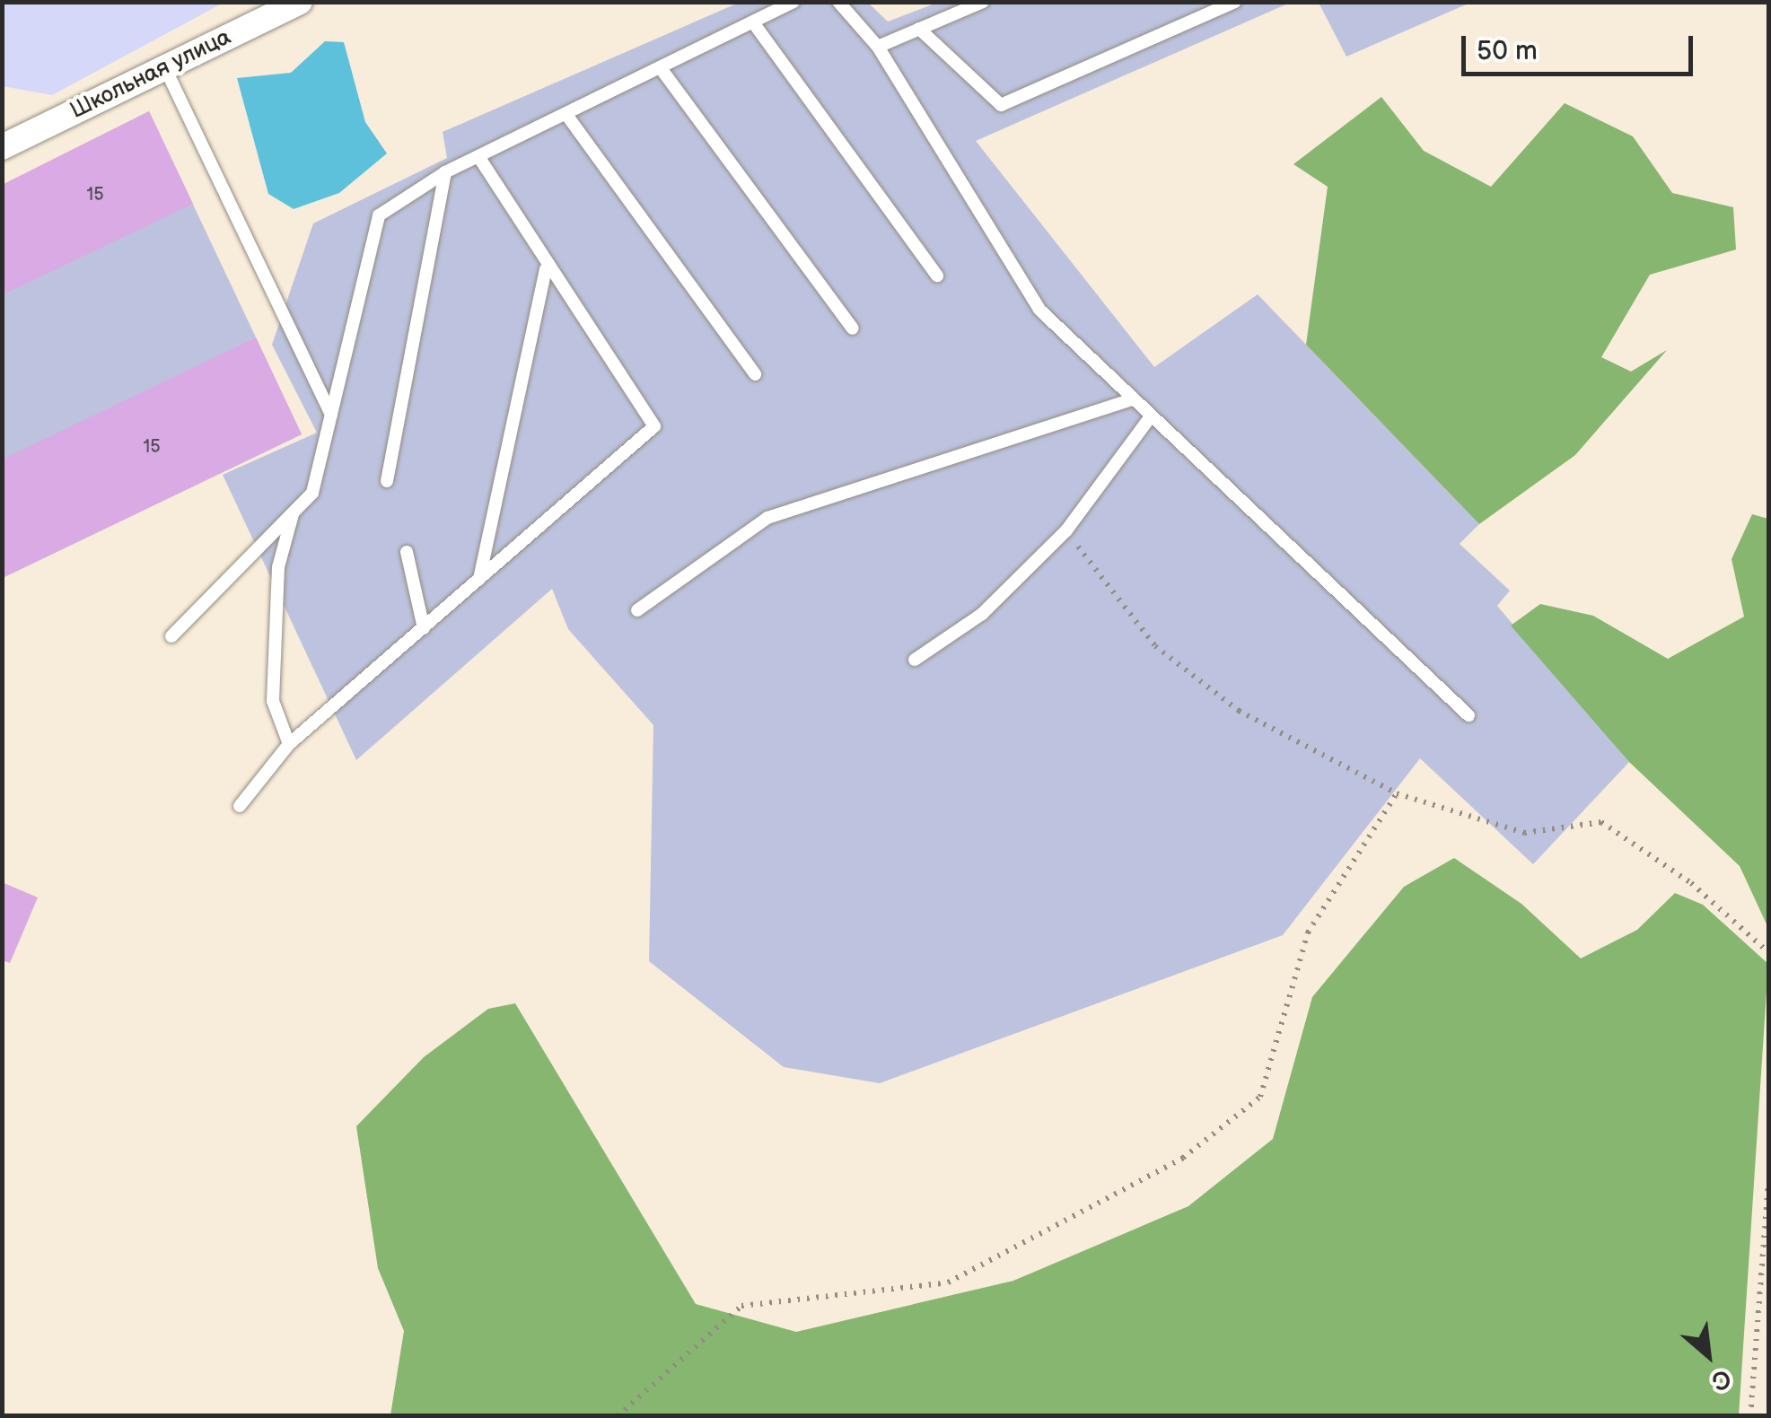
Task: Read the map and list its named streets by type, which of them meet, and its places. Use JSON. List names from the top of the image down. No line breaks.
{"streets":{"street":["Школьная улица"]},"house_numbers":["15","15"],"scale_bar":"50 m","north":"bottom right"}
